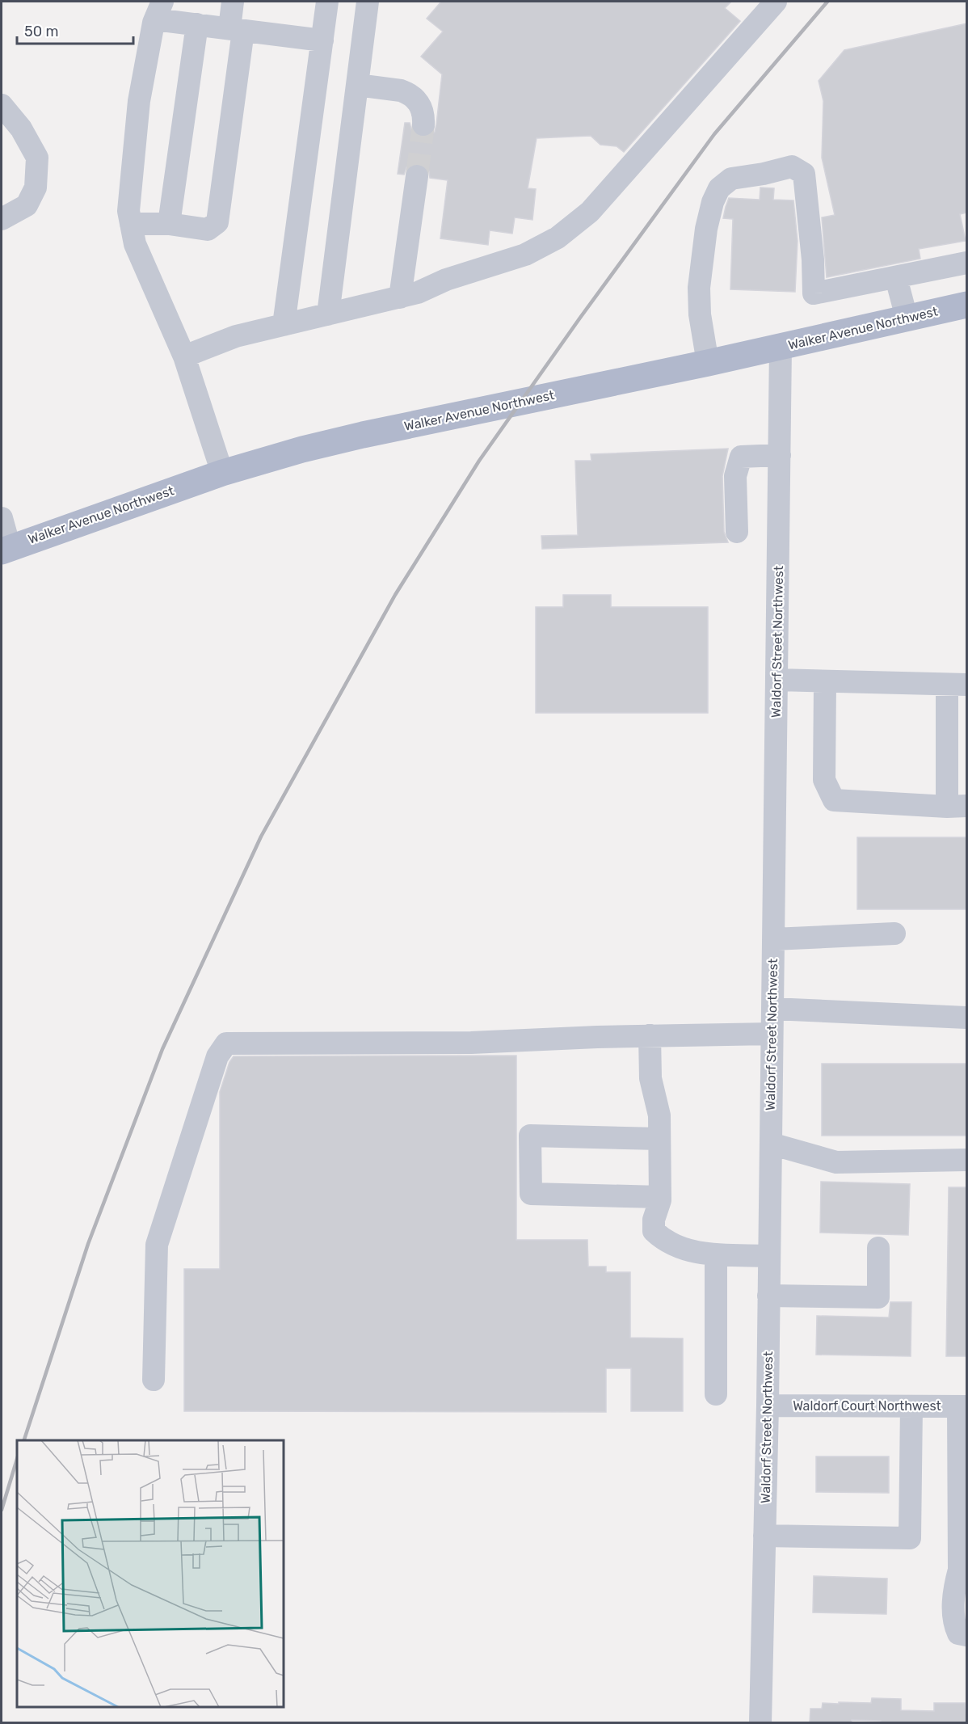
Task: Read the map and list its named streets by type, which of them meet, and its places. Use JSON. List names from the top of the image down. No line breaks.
{"streets":{"main road":["Walker Avenue Northwest"],"street":["Waldorf Street Northwest","Waldorf Court Northwest"]},"crossings":[["Walker Avenue Northwest","Waldorf Street Northwest"],["Waldorf Street Northwest","Waldorf Court Northwest"]],"scale_bar":"50 m"}
